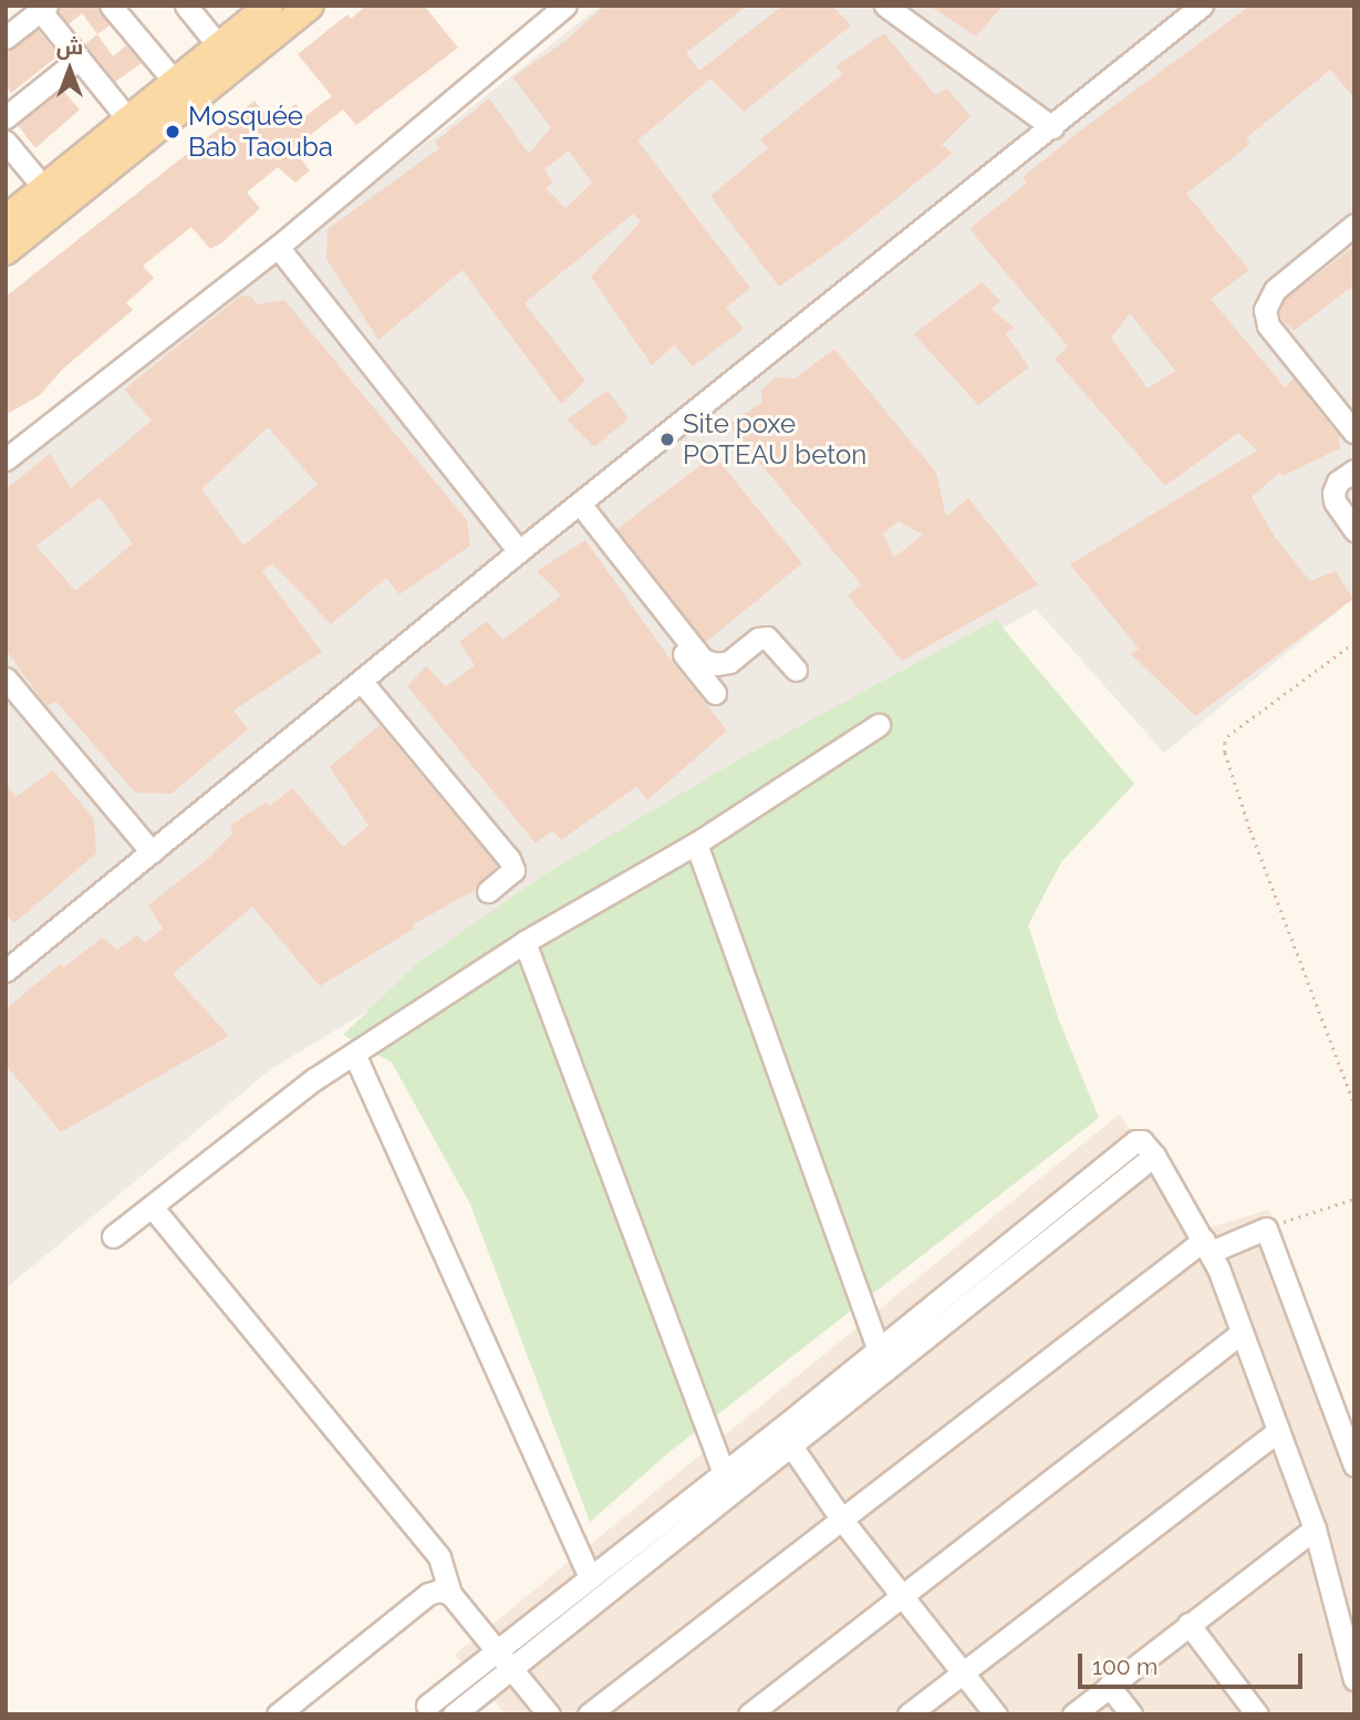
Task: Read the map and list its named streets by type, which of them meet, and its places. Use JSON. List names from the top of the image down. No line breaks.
{"places":["Mosquée Bab Taouba","Site poxe POTEAU beton"],"scale_bar":"100 m","north":"top"}
